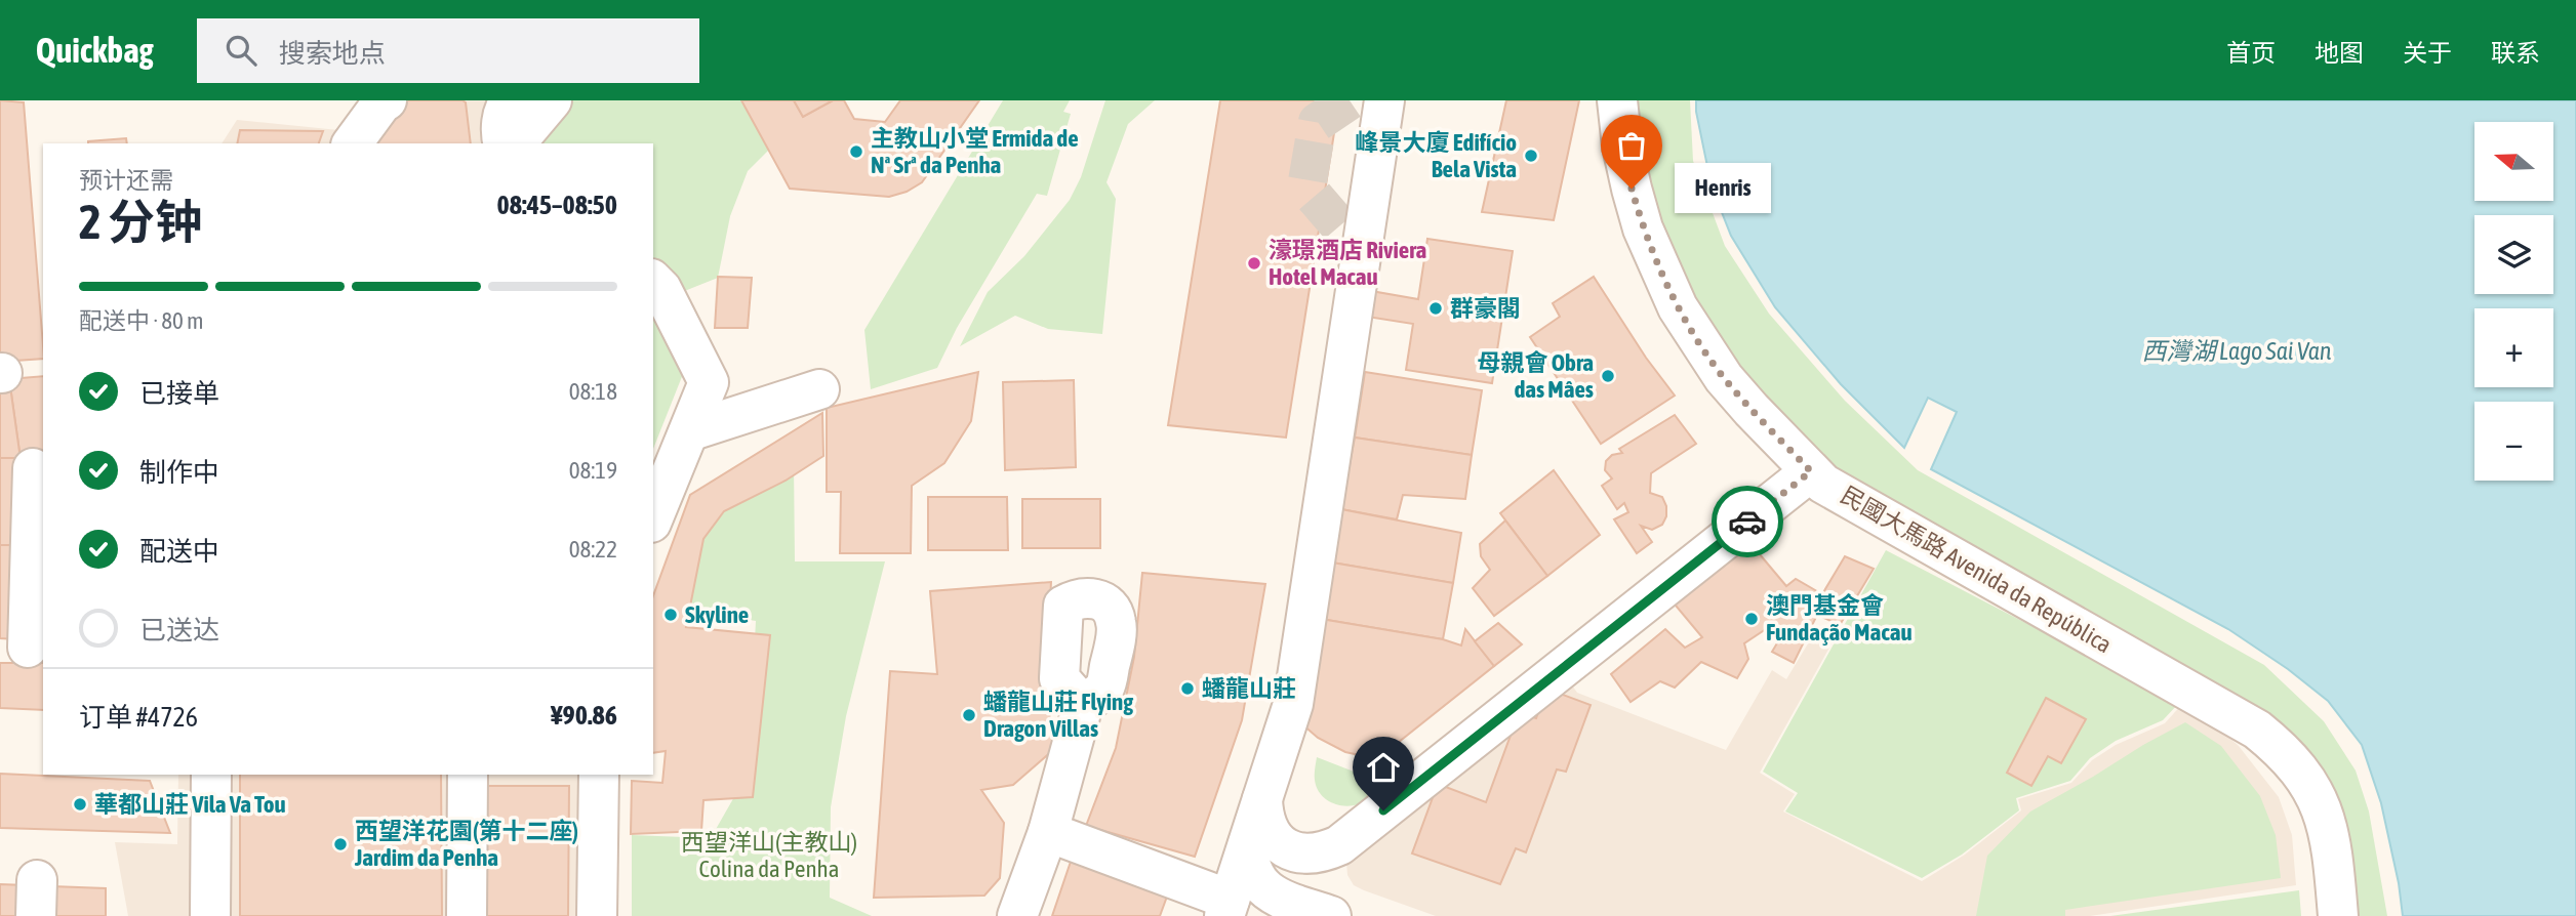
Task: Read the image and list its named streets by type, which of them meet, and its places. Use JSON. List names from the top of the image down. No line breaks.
{"streets":{"street":["民國大馬路 Avenida da República"]},"water":["西灣湖 Lago Sai Van"],"parks":["西望洋山(主教山) Colina da Penha"],"places":["主教山小堂 Ermida de Nª Srª da Penha","峰景大廈 Edifício Bela Vista","Henris","濠璟酒店 Riviera Hotel Macau","群豪閣","母親會 Obra das Mâes","Skyline","澳門基金會 Fundação Macau","蟠龍山莊","蟠龍山莊 Flying Dragon Villas","華都山莊 Vila Va Tou","西望洋花園(第十二座) Jardim da Penha"],"north":"left","page":{"header":"Quickbag","search":"搜索地点","nav":["首页","地图","关于","联系"],"map_buttons":["+","−"],"heading":["2 分钟","预计还需","08:45–08:50"],"panel":["订单 #4726","¥90.86"],"bubble":"Henris","bar":"配送中 · 80 m","list":[["已接单","08:18"],["制作中","08:19"],["配送中","08:22"],"已送达"]}}
